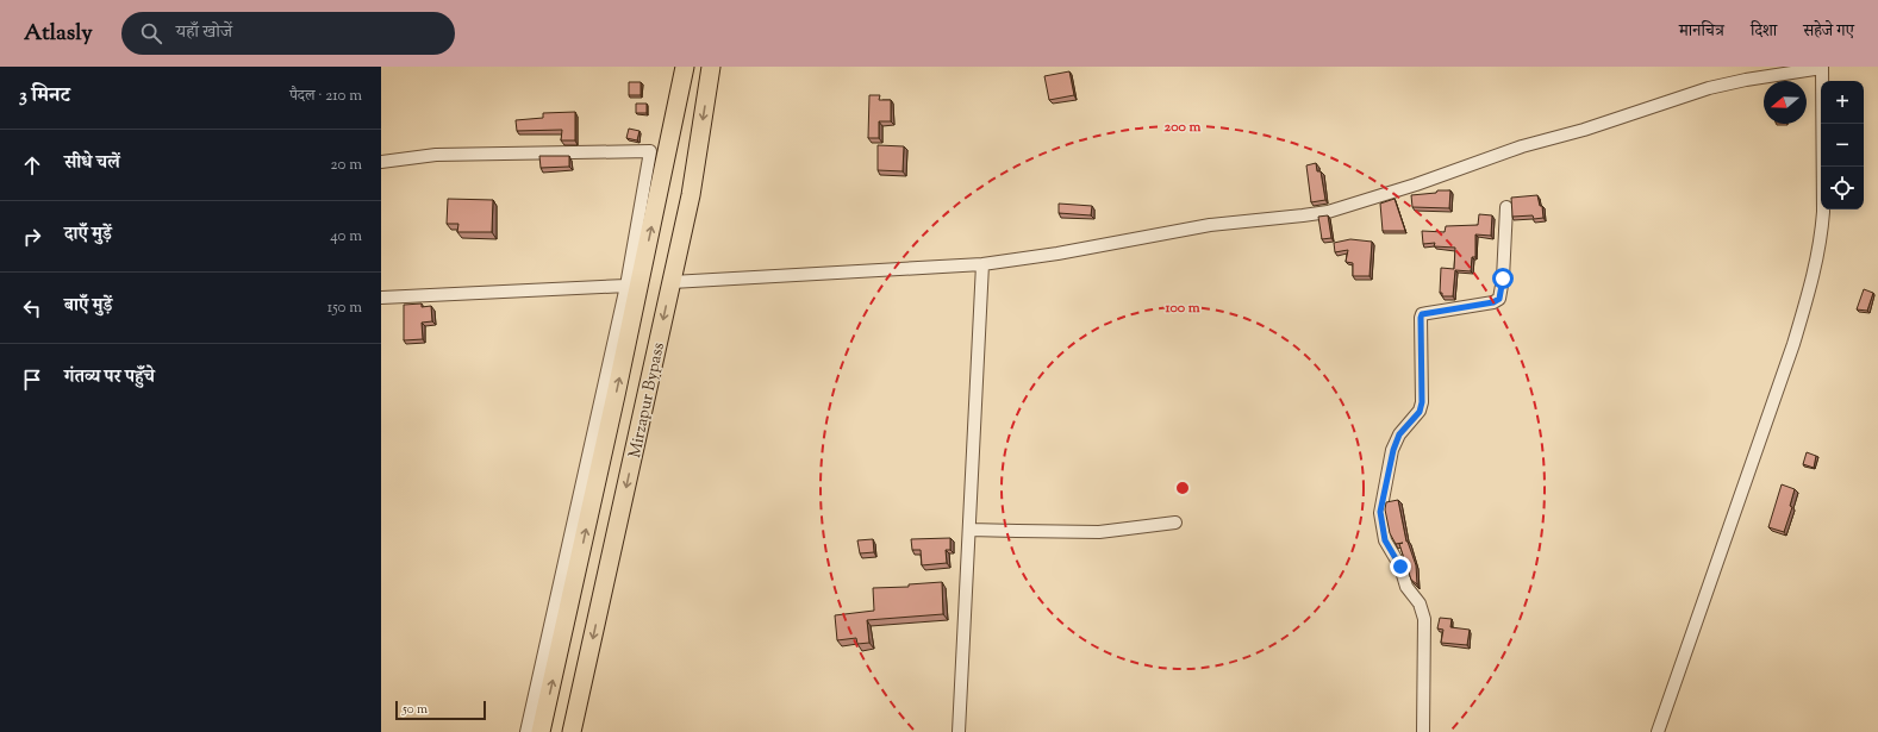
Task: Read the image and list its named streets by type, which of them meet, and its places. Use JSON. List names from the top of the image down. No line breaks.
{"streets":{"highway":["Mirzapur Bypass"]},"scale_bar":"50 m","north":"left","page":{"header":"Atlasly","search":"यहाँ खोजें","nav":["मानचित्र","दिशा","सहेजे गए"],"heading":["3 मिनट","पैदल · 210 m"],"map_buttons":["+","−"],"list":[["सीधे चलें","20 m"],["दाएँ मुड़ें","40 m"],["बाएँ मुड़ें","150 m"],"गंतव्य पर पहुँचे"],"scale":"50 m"},"rings":["200 m","100 m"]}
